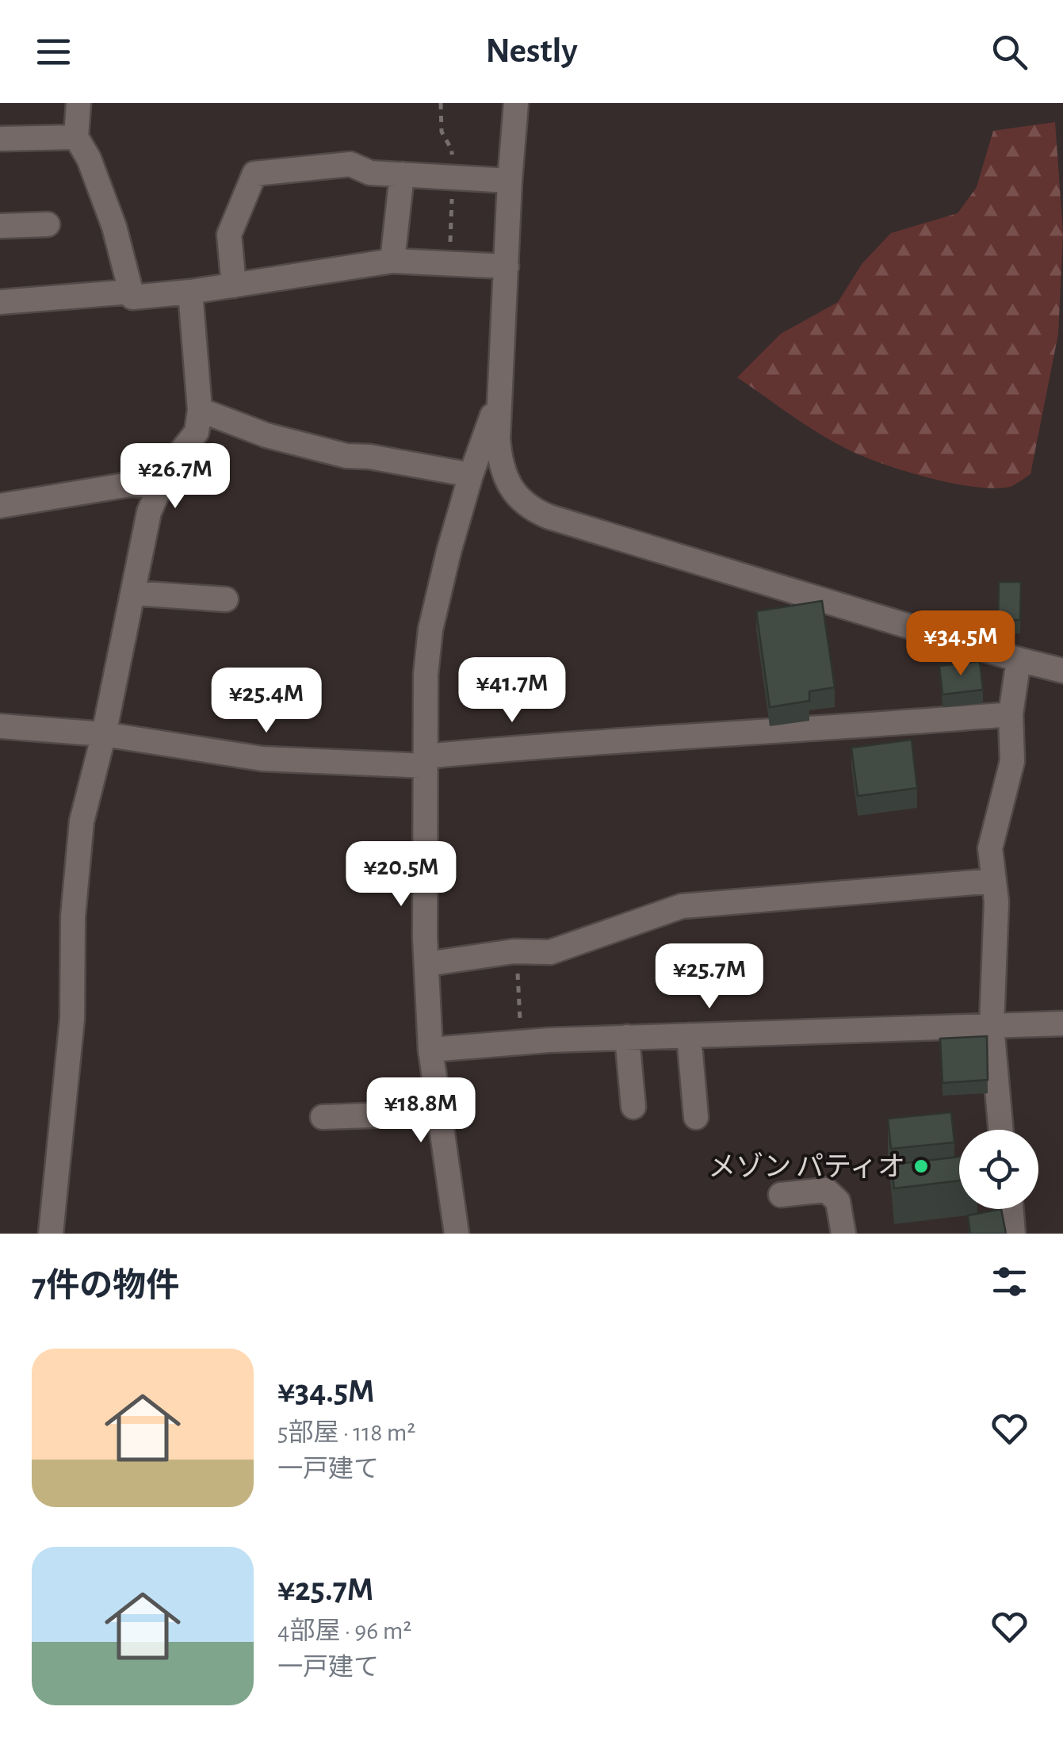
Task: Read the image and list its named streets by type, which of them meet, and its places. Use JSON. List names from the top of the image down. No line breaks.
{"places":["メゾン パティオ"],"page":{"header":"Nestly","price":["¥26.7M","¥34.5M","¥41.7M","¥25.4M","¥20.5M","¥25.7M","¥18.8M"],"heading":"7件の物件","list":[{"name":"¥34.5M","note":"5部屋 · 118 m² · 一戸建て"},{"name":"¥25.7M","note":"4部屋 · 96 m² · 一戸建て"}]}}
